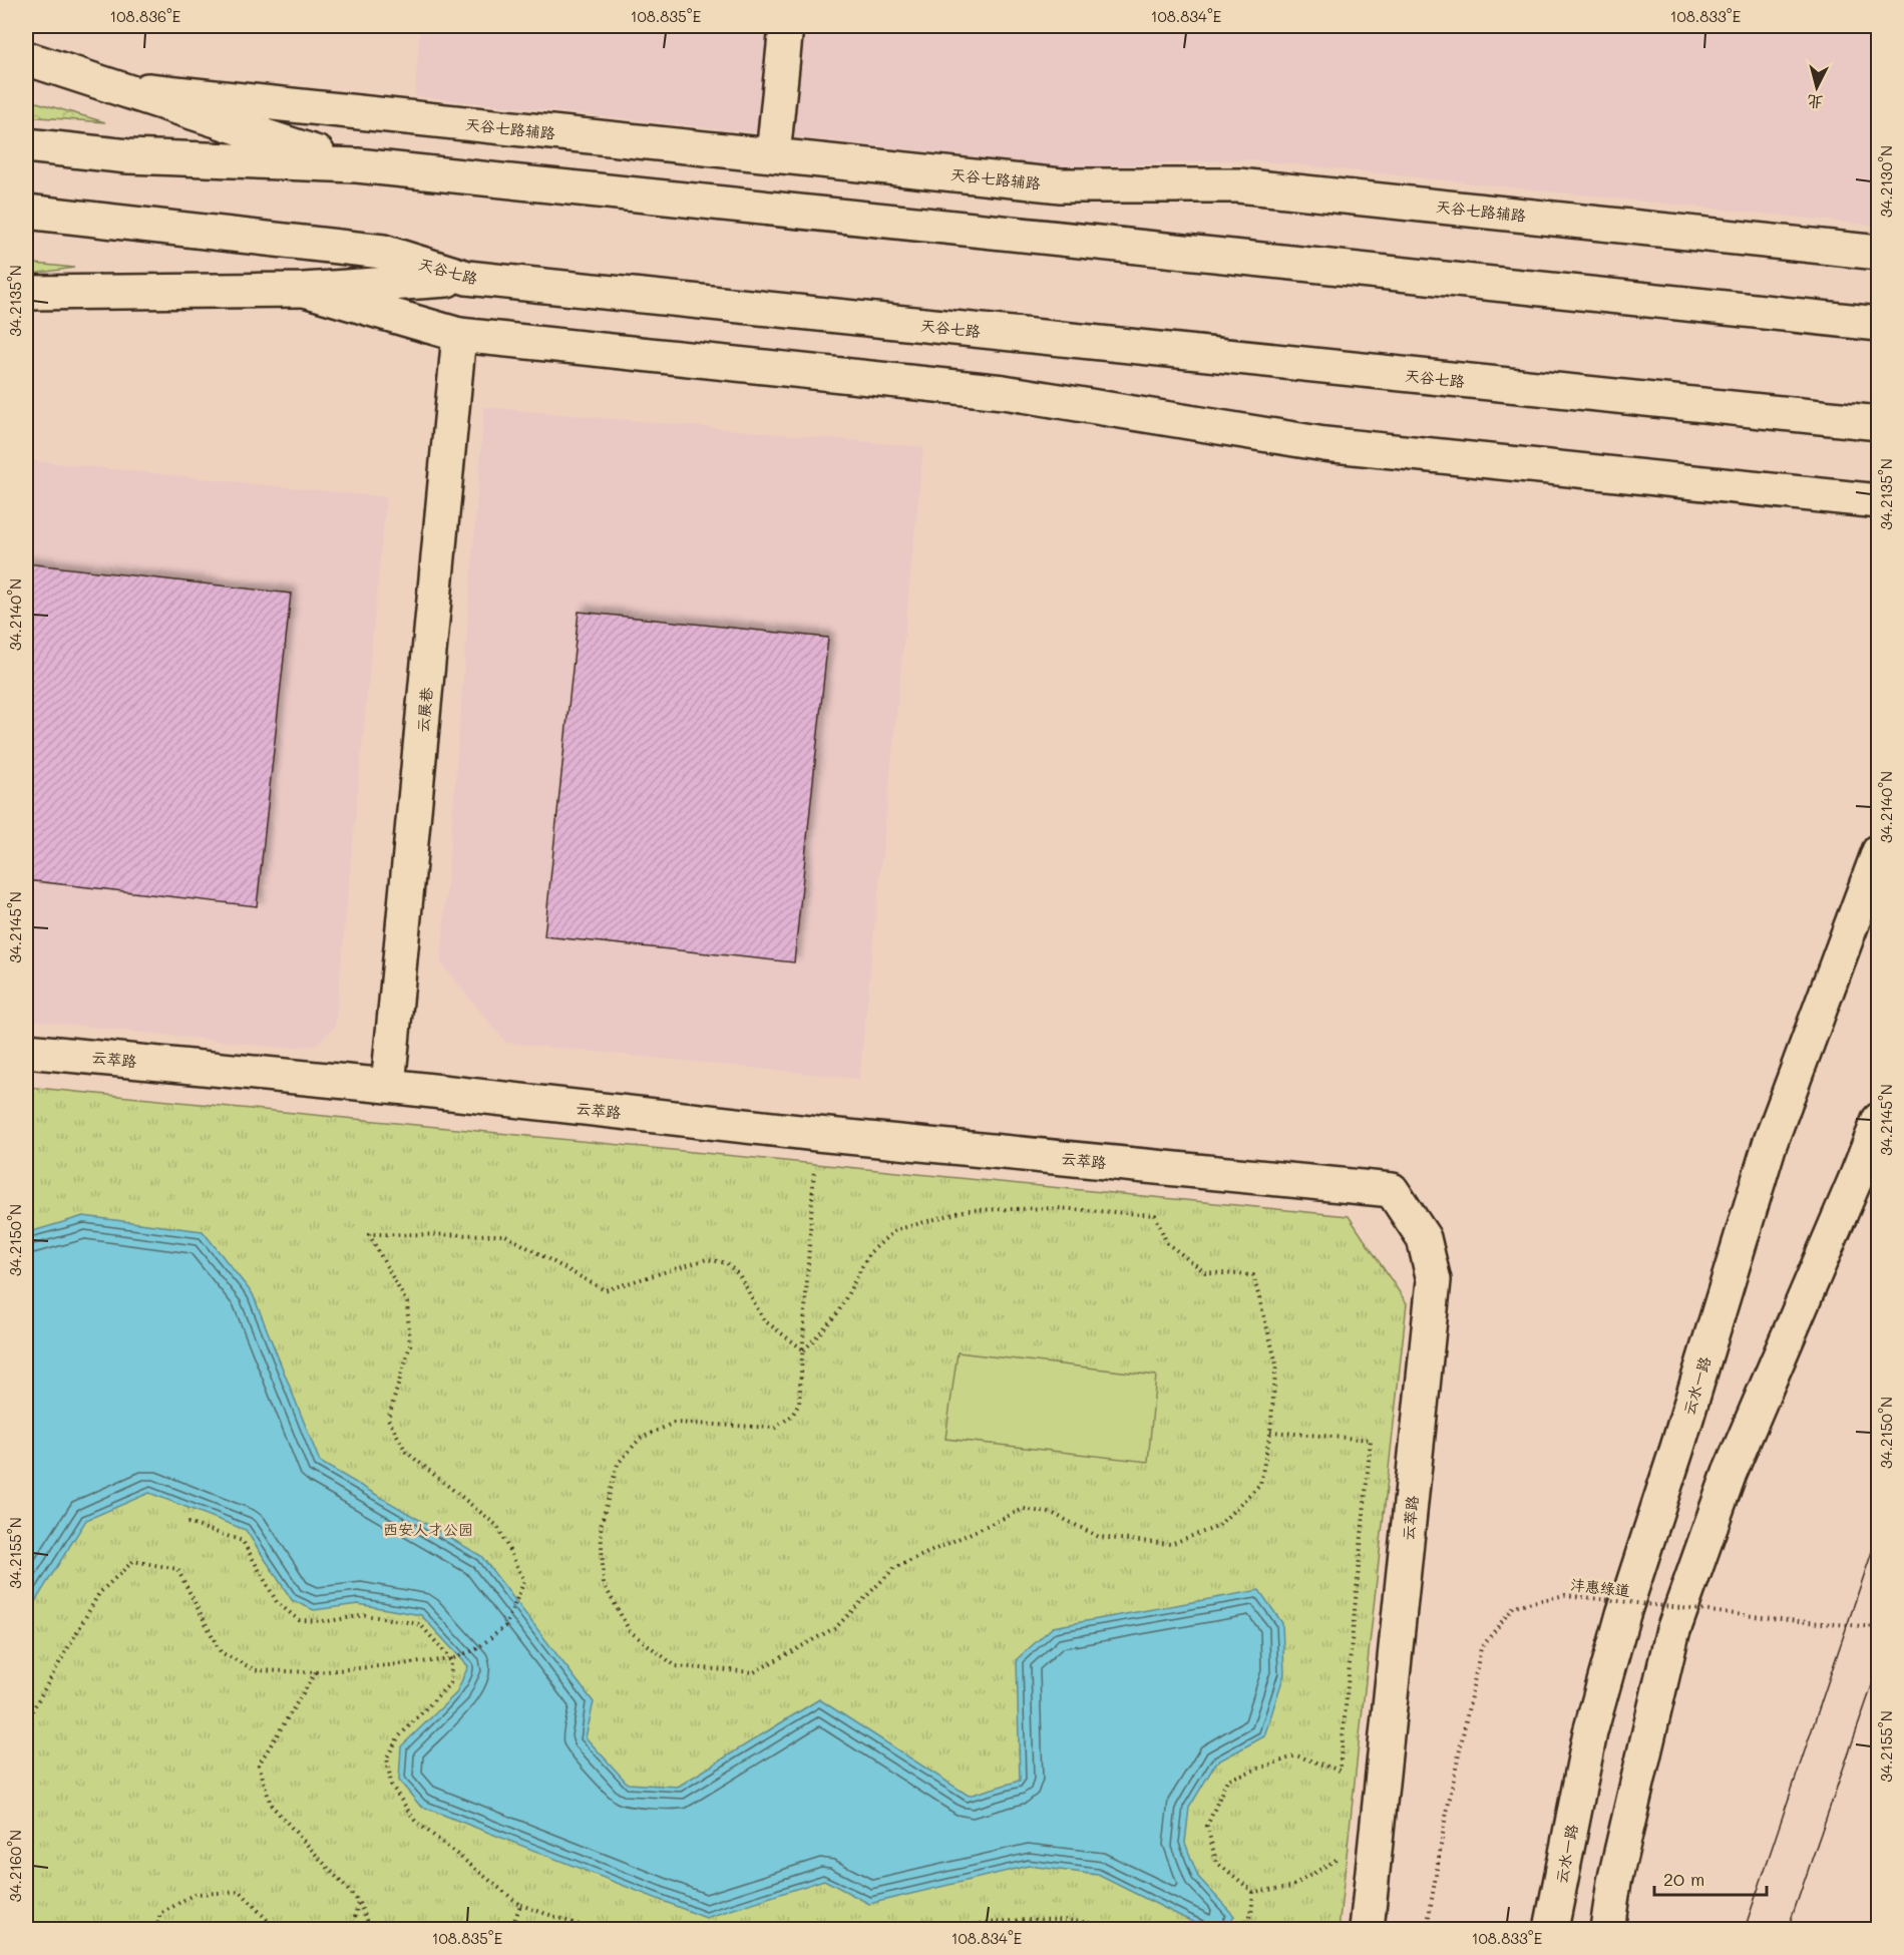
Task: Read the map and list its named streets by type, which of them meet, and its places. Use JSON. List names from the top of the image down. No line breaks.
{"streets":{"street":["天谷七路辅路","天谷七路","云展巷","云萃路","云水一路"],"path":["沣惠绿道"]},"crossings":[["云展巷","云萃路"]],"parks":["西安人才公园"],"scale_bar":"20 m","north":"bottom","coordinates":["108.836°E","108.835°E","108.834°E","108.833°E","34.2130°N","34.2135°N","34.2140°N","34.2145°N","34.2150°N","34.2155°N","34.2160°N"]}
